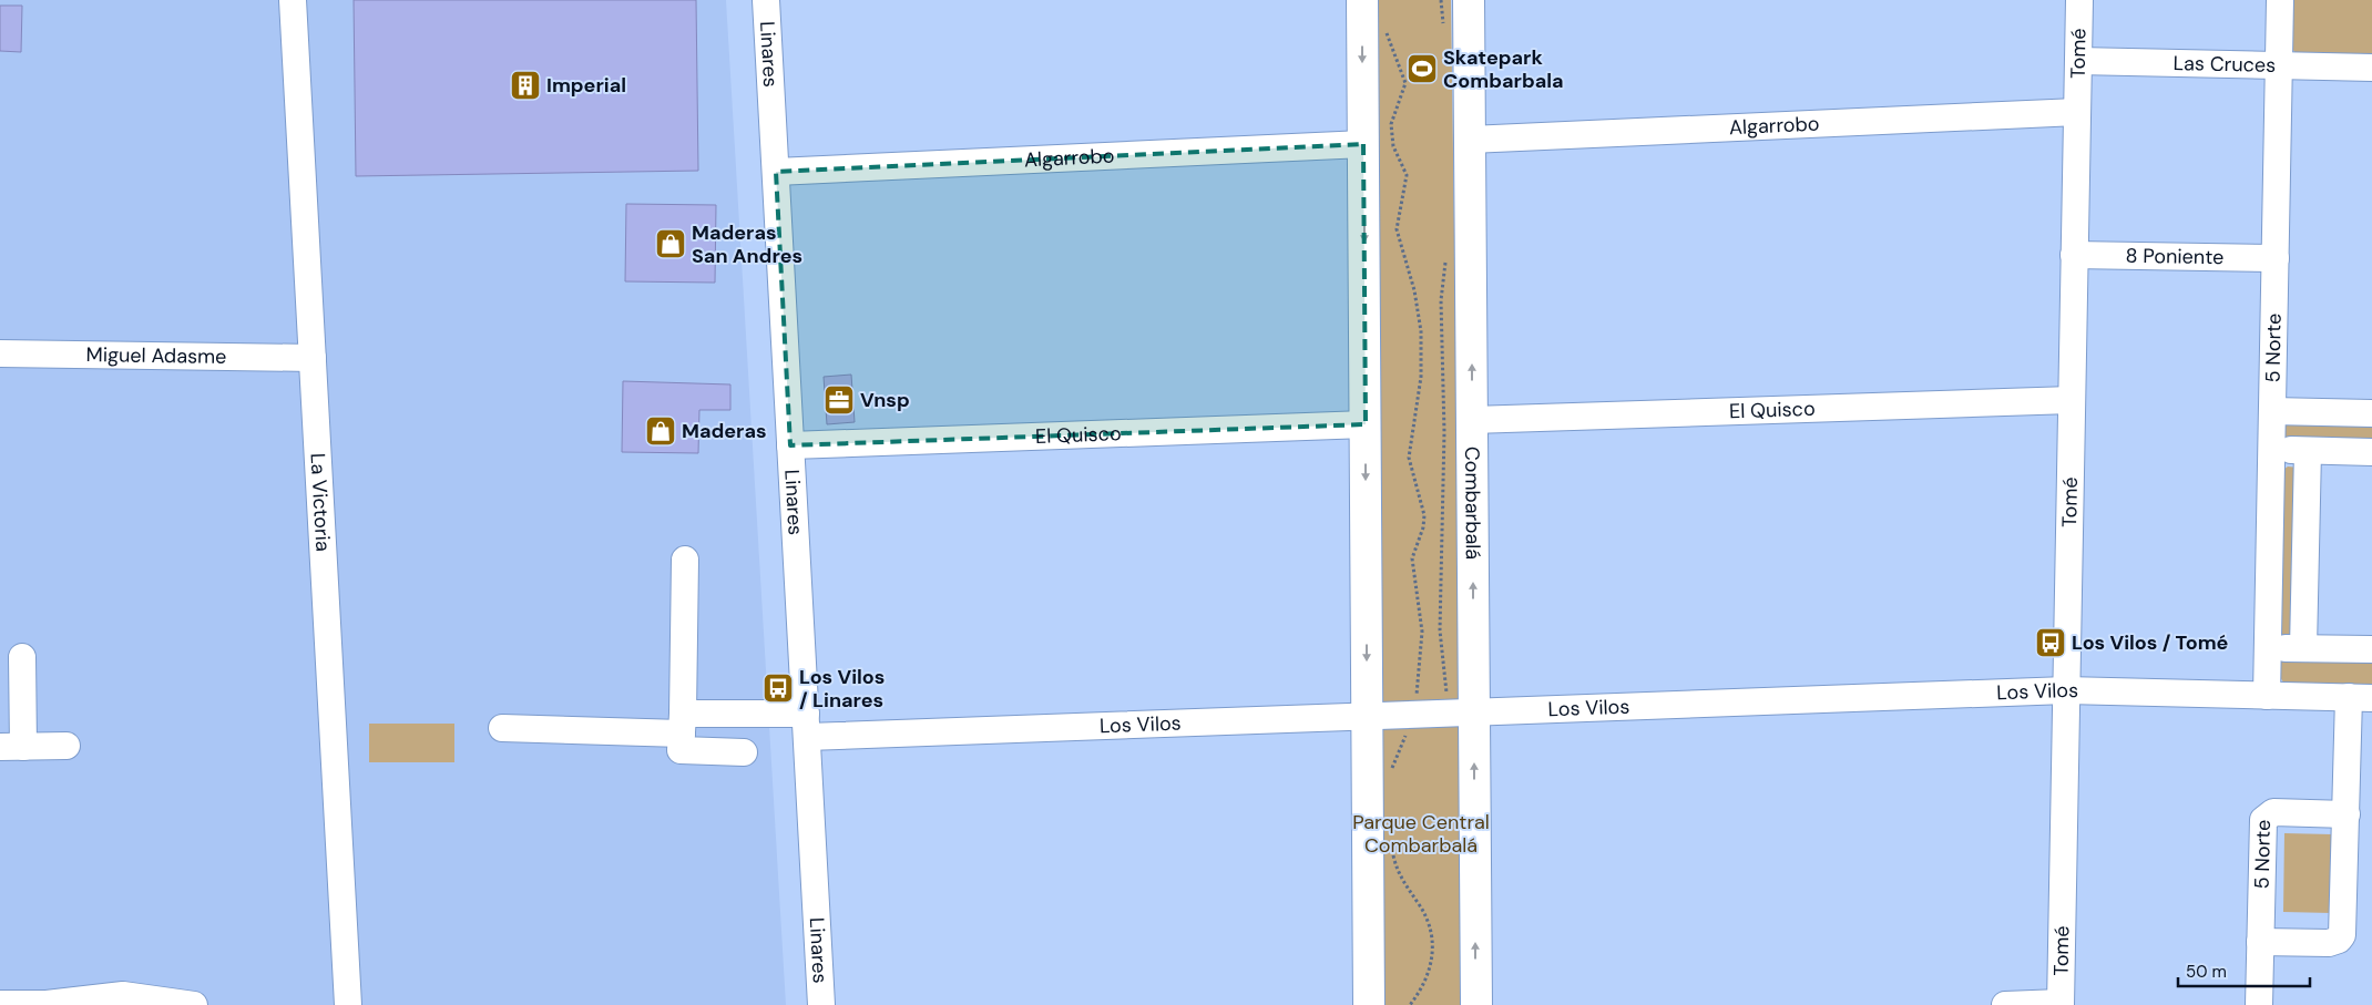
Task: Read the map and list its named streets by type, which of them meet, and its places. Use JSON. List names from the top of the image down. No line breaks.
{"streets":{"main road":["Combarbalá"],"street":["Linares","Tomé","Las Cruces","Algarrobo","8 Poniente","5 Norte","Miguel Adasme","El Quisco","La Victoria","Los Vilos"]},"crossings":[["Linares","Algarrobo"],["Linares","El Quisco"],["Linares","Los Vilos"],["Tomé","Las Cruces"],["Tomé","Algarrobo"],["Tomé","8 Poniente"],["Tomé","El Quisco"],["Tomé","Los Vilos"],["Las Cruces","5 Norte"],["Algarrobo","Combarbalá"],["8 Poniente","5 Norte"],["5 Norte","Los Vilos"],["Miguel Adasme","La Victoria"],["El Quisco","Combarbalá"],["Combarbalá","Los Vilos"]],"parks":["Parque Central Combarbalá"],"places":{"sports":["Skatepark Combarbala"],"building":["Imperial"],"shop":["Maderas San Andres","Maderas"],"office":["Vnsp"],"bus stop":["Los Vilos / Tomé","Los Vilos / Linares"]},"scale_bar":"50 m"}
